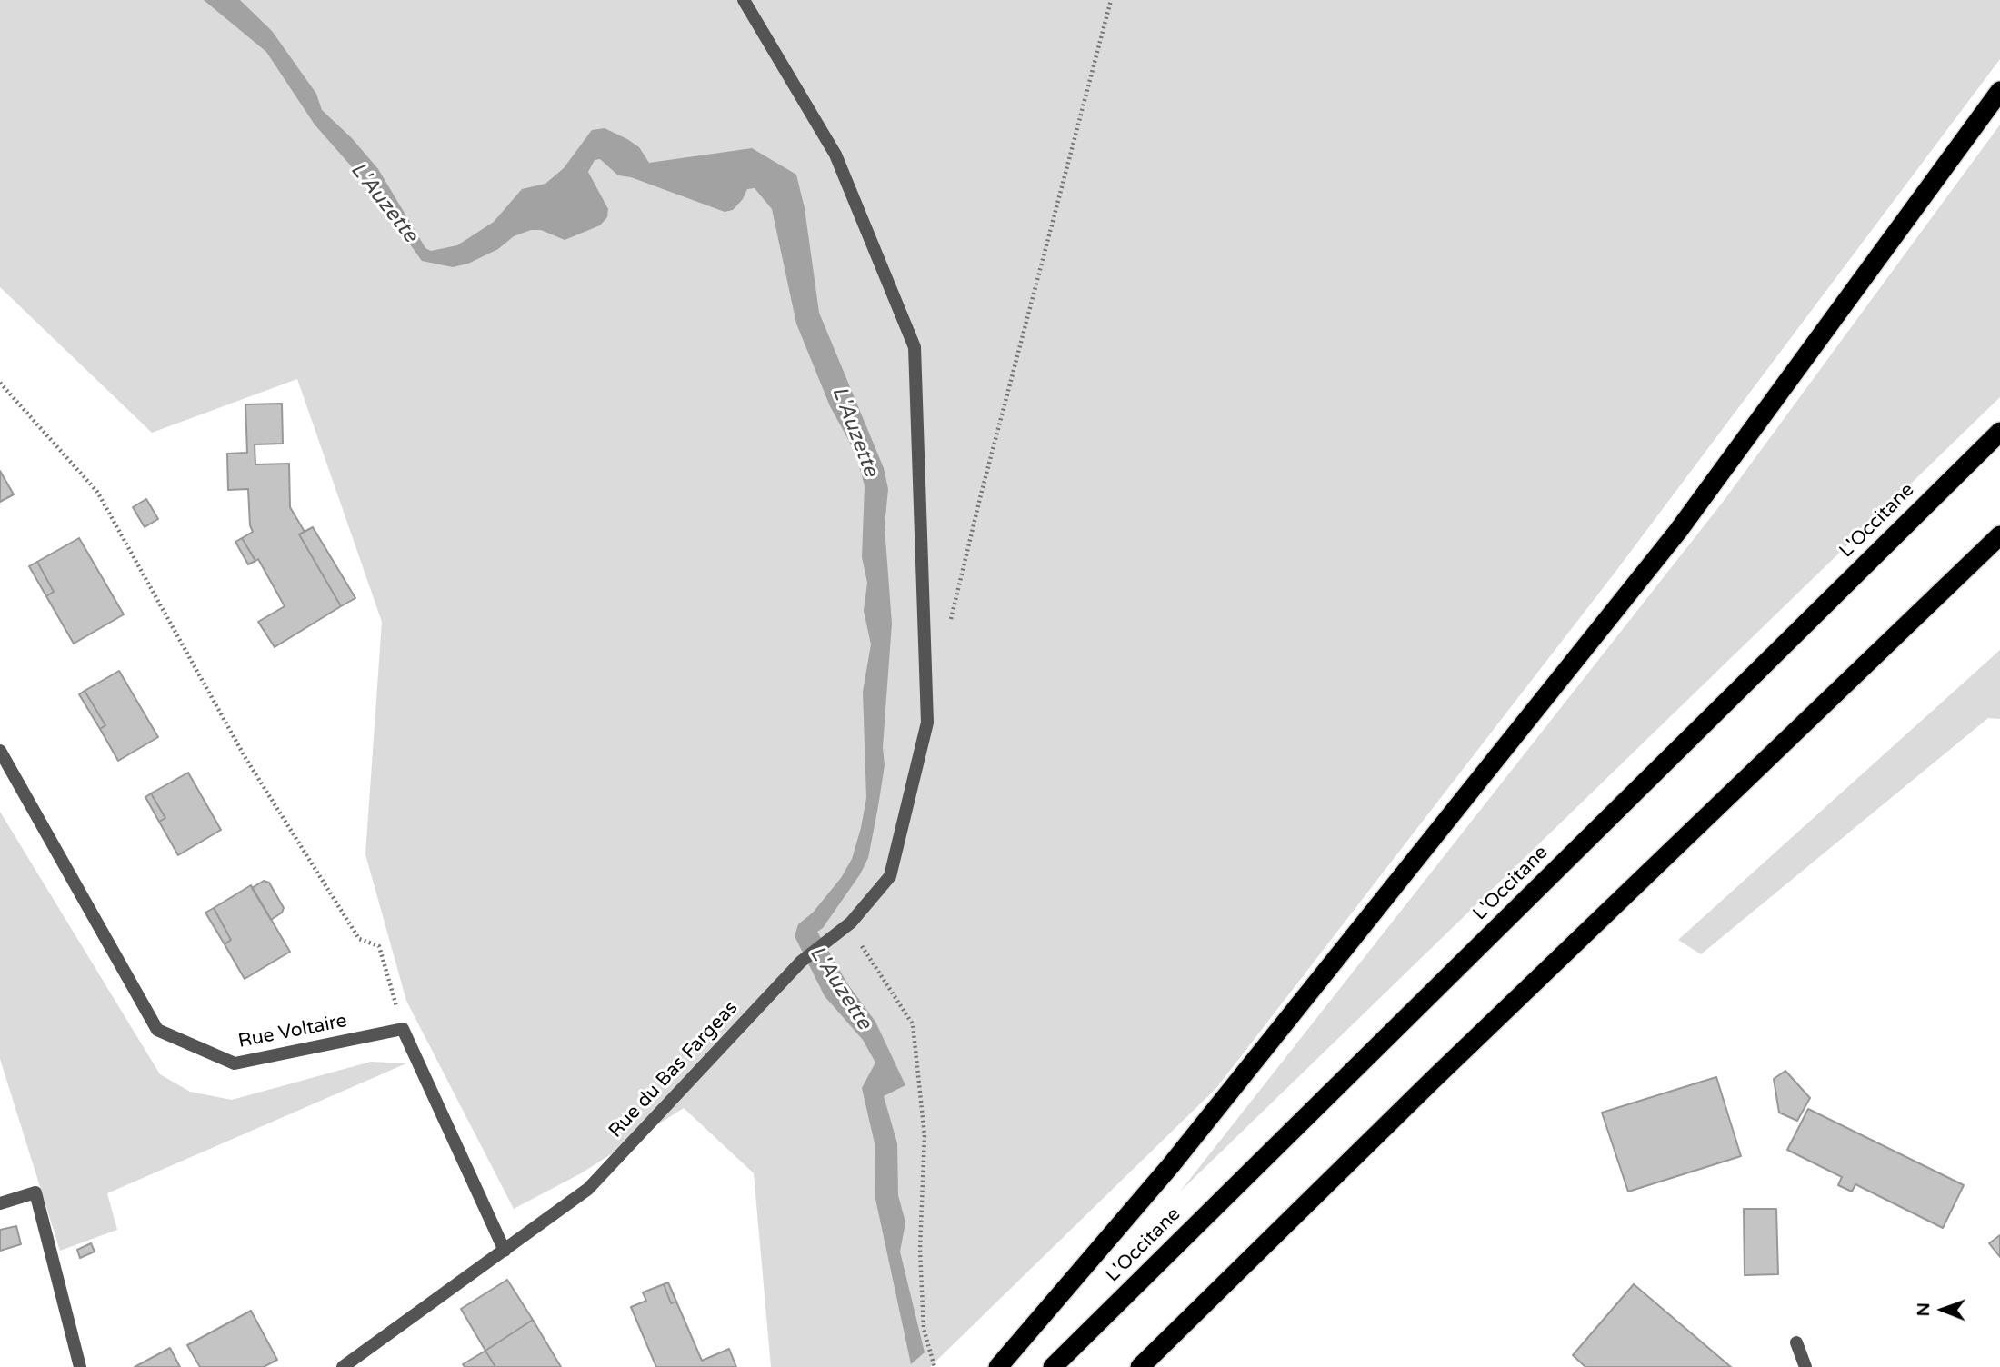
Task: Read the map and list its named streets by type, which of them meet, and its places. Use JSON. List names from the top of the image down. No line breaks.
{"streets":{"highway":["L'Occitane"],"street":["Rue Voltaire","Rue du Bas Fargeas"]},"water":["L'Auzette"],"north":"left"}
